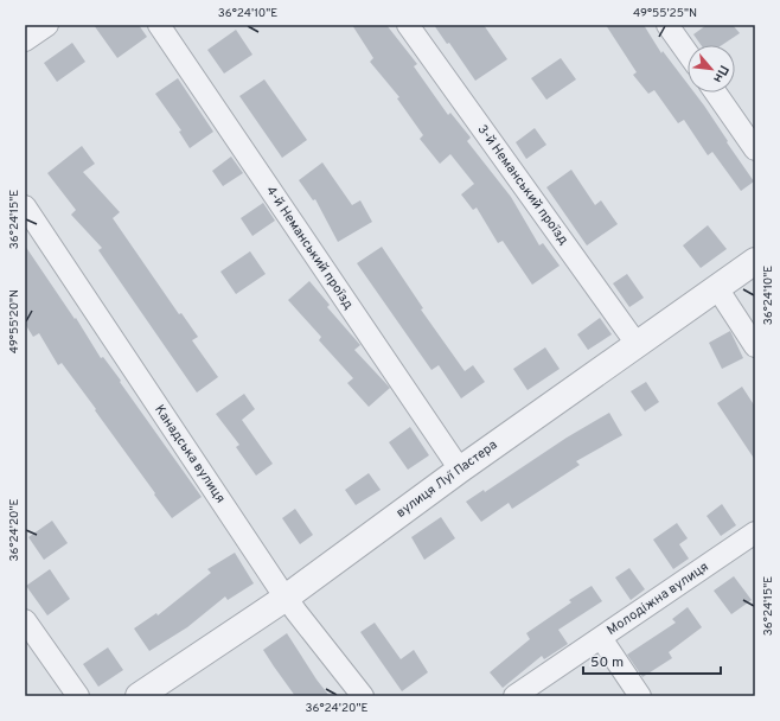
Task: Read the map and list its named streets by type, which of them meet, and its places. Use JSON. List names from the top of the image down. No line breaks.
{"streets":{"street":["3-й Неманський проїзд","4-й Неманський проїзд","Канадська вулиця","вулиця Луї Пастера","Молодіжна вулиця"]},"crossings":[["3-й Неманський проїзд","вулиця Луї Пастера"],["4-й Неманський проїзд","вулиця Луї Пастера"],["Канадська вулиця","вулиця Луї Пастера"]],"scale_bar":"50 m","north":"bottom right","coordinates":["36°24'10\"E","49°55'25\"N","36°24'15\"E","49°55'20\"N","36°24'20\"E"]}
